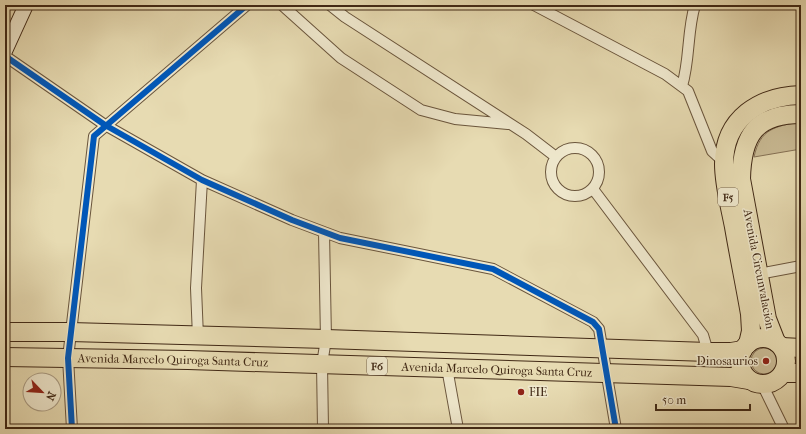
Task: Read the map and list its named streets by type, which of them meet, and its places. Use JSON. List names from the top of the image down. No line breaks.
{"streets":{"highway":["F5","Avenida Circunvalación","Avenida Marcelo Quiroga Santa Cruz","F6"]},"crossings":[["F5","Avenida Circunvalación"],["F5","Avenida Marcelo Quiroga Santa Cruz"],["Avenida Circunvalación","Avenida Marcelo Quiroga Santa Cruz"]],"places":["Dinosaurios","FIE"],"scale_bar":"50 m","north":"bottom right"}
